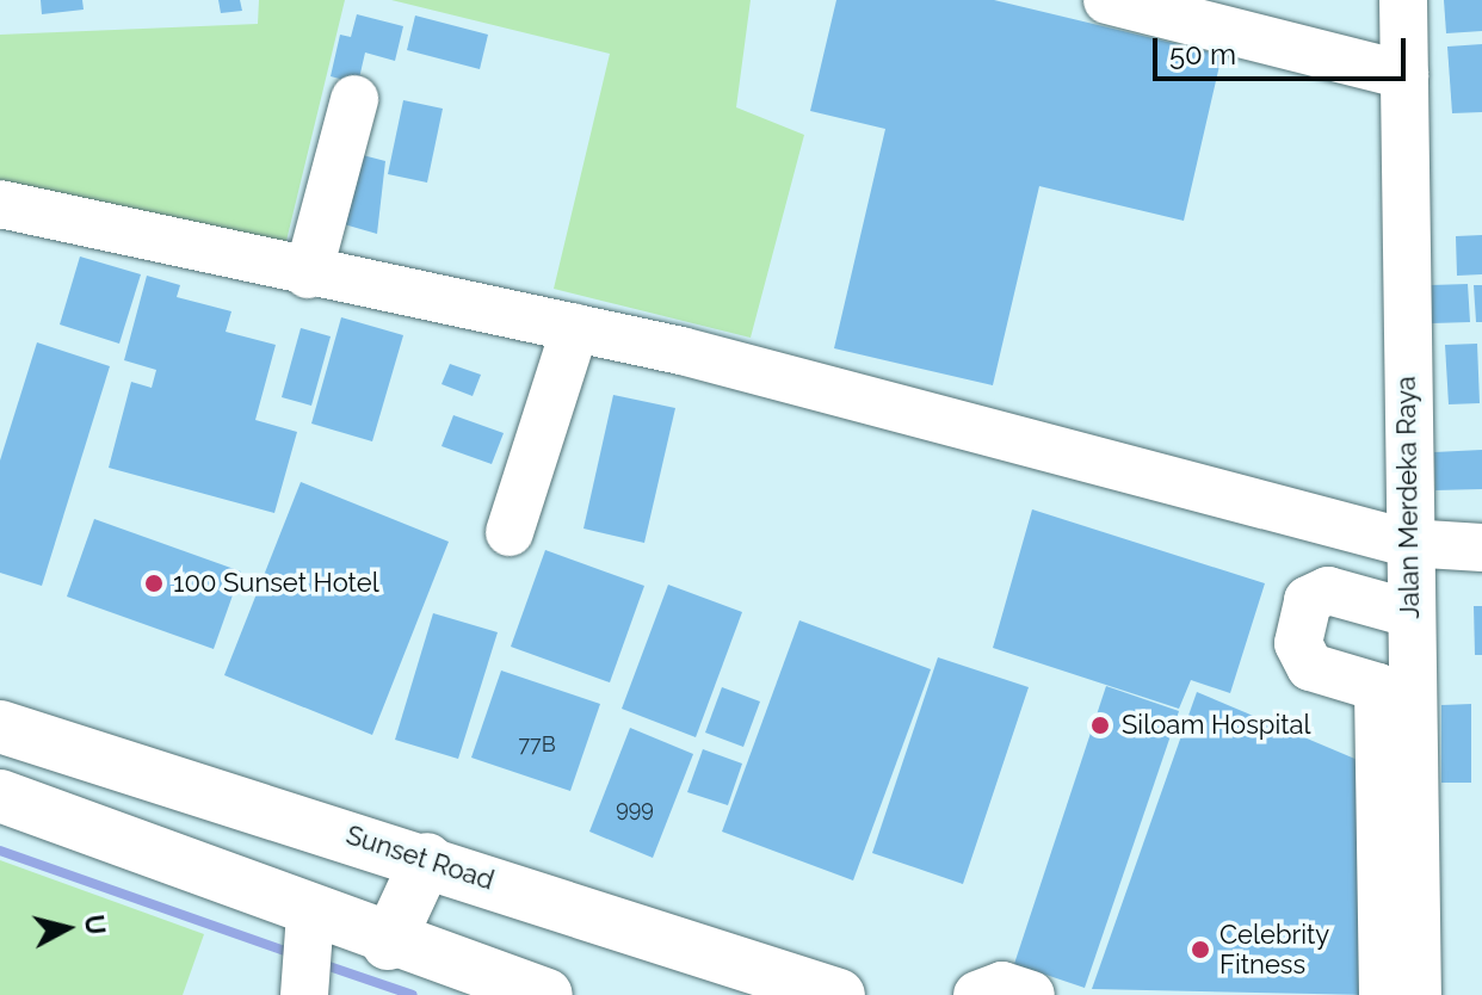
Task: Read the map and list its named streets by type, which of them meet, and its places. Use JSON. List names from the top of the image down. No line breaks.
{"streets":{"highway":["Sunset Road"],"street":["Jalan Merdeka Raya"]},"places":["100 Sunset Hotel","Siloam Hospital","Celebrity Fitness"],"house_numbers":["77B","999"],"scale_bar":"50 m","north":"right"}
